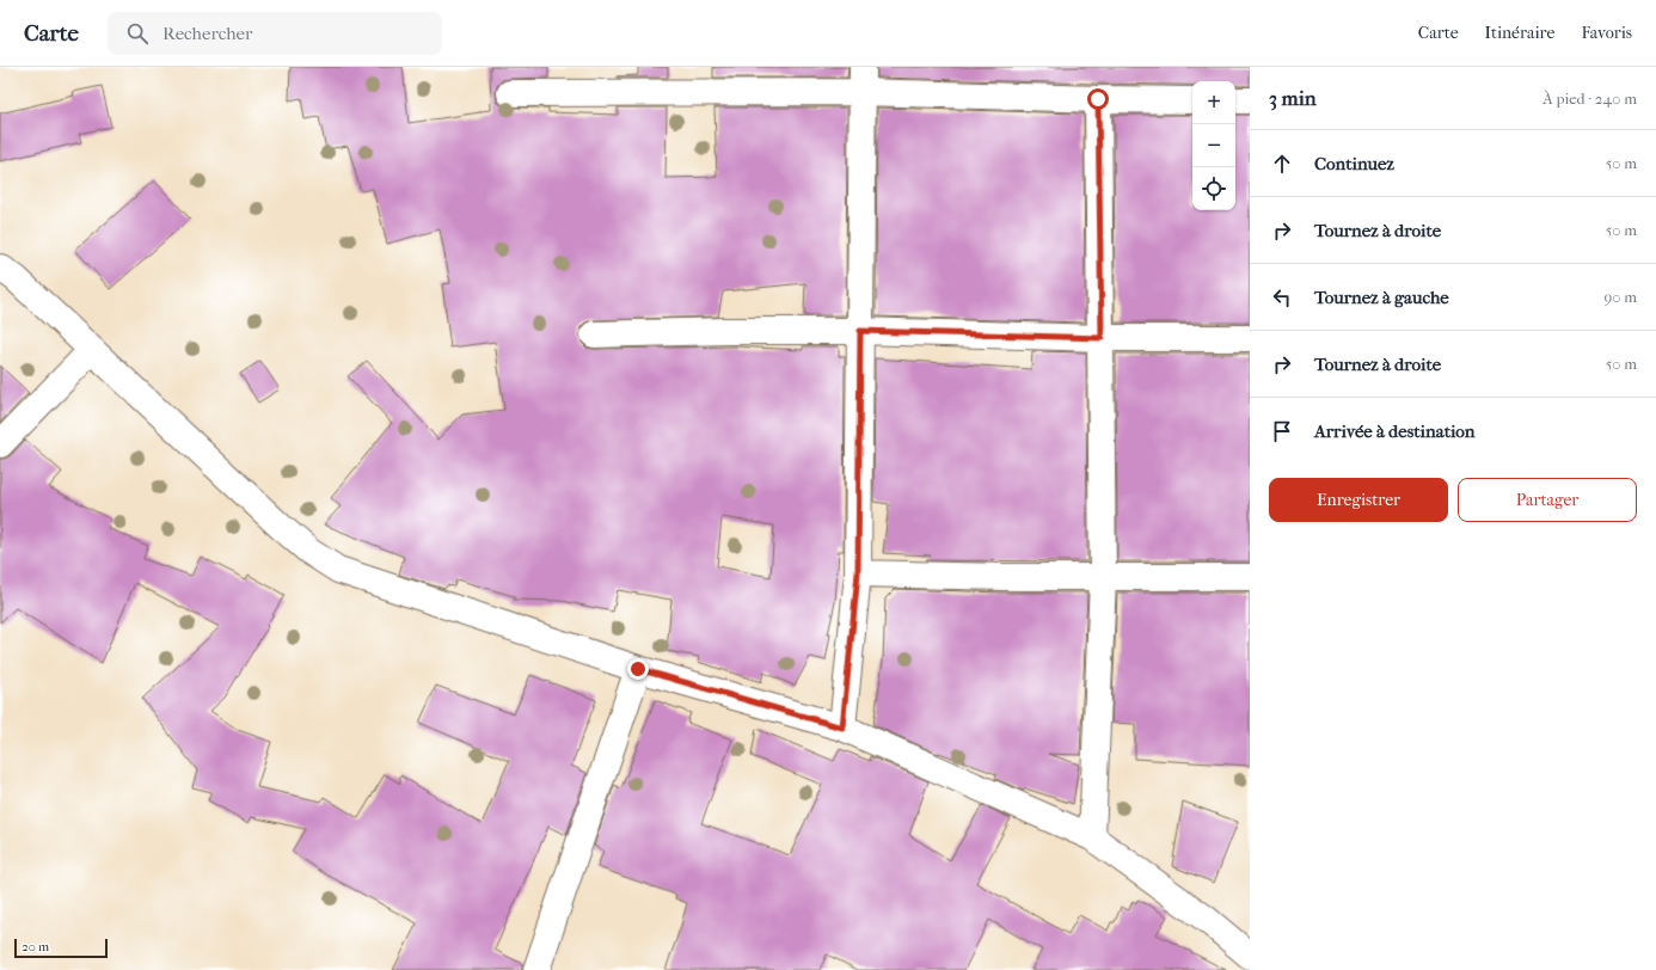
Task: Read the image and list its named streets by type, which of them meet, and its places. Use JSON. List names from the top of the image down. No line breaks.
{"scale_bar":"20 m","page":{"header":"Carte","search":"Rechercher","nav":["Carte","Itinéraire","Favoris"],"heading":["3 min","À pied · 240 m"],"map_buttons":["+","−"],"list":[["Continuez","50 m"],["Tournez à droite","50 m"],["Tournez à gauche","90 m"],["Tournez à droite","50 m"],"Arrivée à destination"],"buttons":["Enregistrer","Partager"],"scale":"20 m"}}
